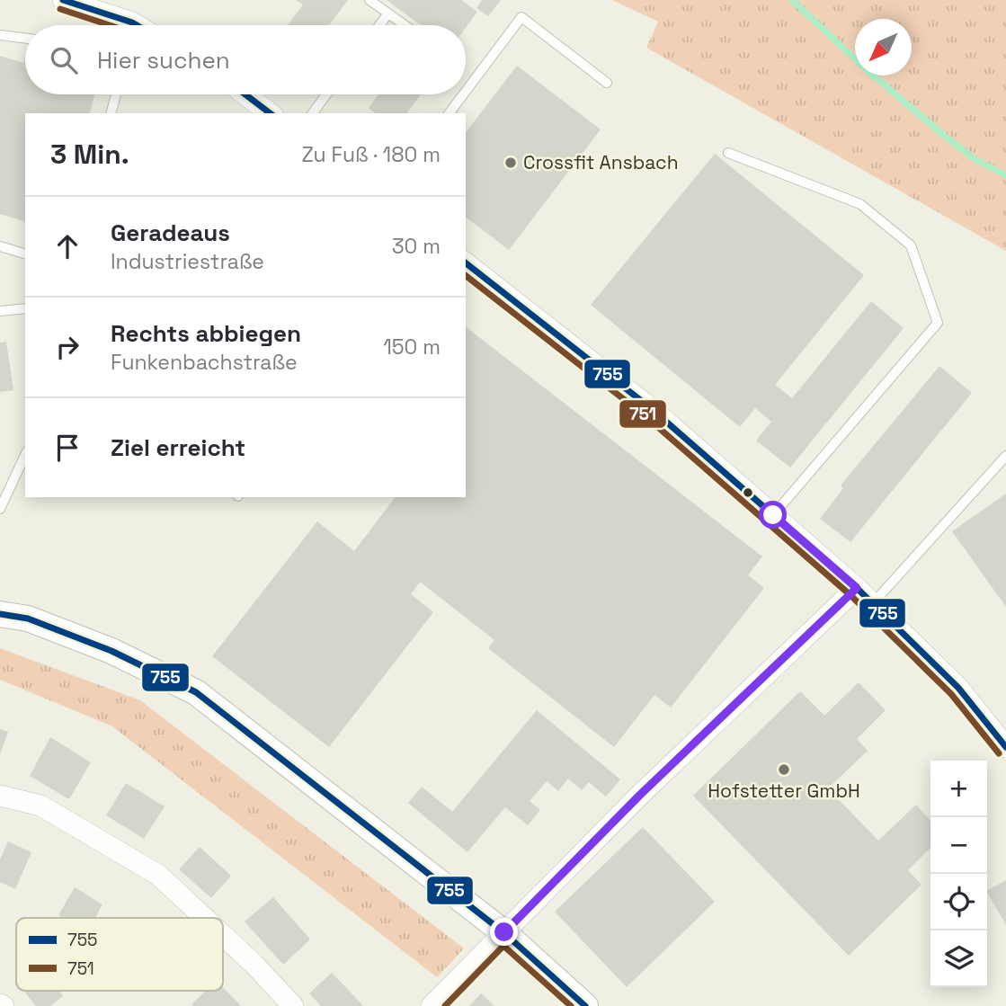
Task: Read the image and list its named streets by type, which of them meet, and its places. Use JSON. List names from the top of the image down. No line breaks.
{"places":["Crossfit Ansbach","Hofstetter GmbH"],"lines":["transit line 755","transit line 751"],"legend":["755","751"],"north":"bottom left","page":{"search":"Hier suchen","heading":["3 Min.","Zu Fuß · 180 m"],"list":[["Geradeaus","Industriestraße","30 m"],["Rechts abbiegen","Funkenbachstraße","150 m"],"Ziel erreicht"],"map_buttons":["+","−"]}}
